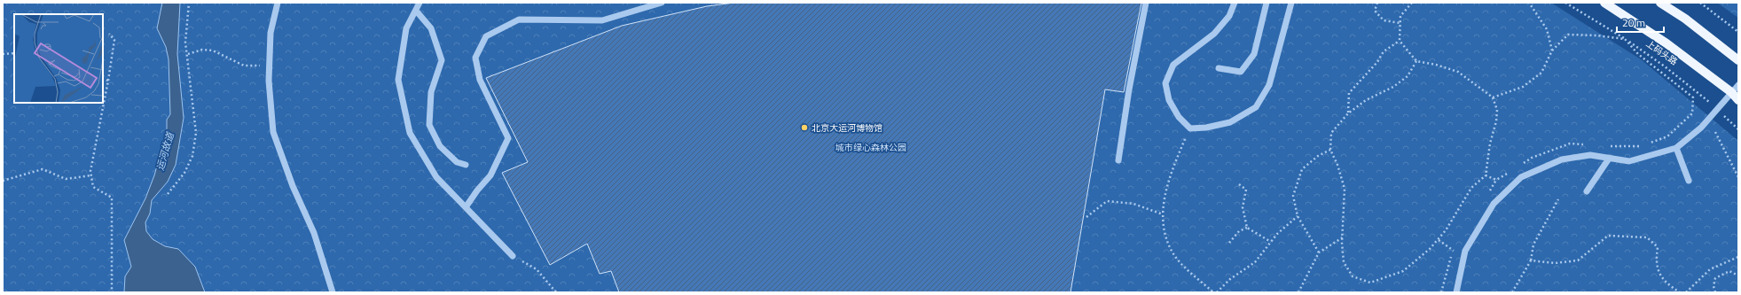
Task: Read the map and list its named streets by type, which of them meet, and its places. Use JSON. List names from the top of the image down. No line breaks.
{"streets":{"main road":["上码头路"]},"water":["运河故道"],"parks":["城市绿心森林公园"],"places":["北京大运河博物馆"],"scale_bar":"20 m"}
